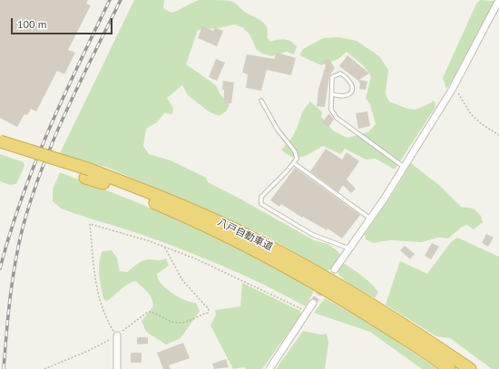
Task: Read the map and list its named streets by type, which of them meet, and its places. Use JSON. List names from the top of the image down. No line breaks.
{"streets":{"highway":["八戸自動車道"]},"scale_bar":"100 m"}
